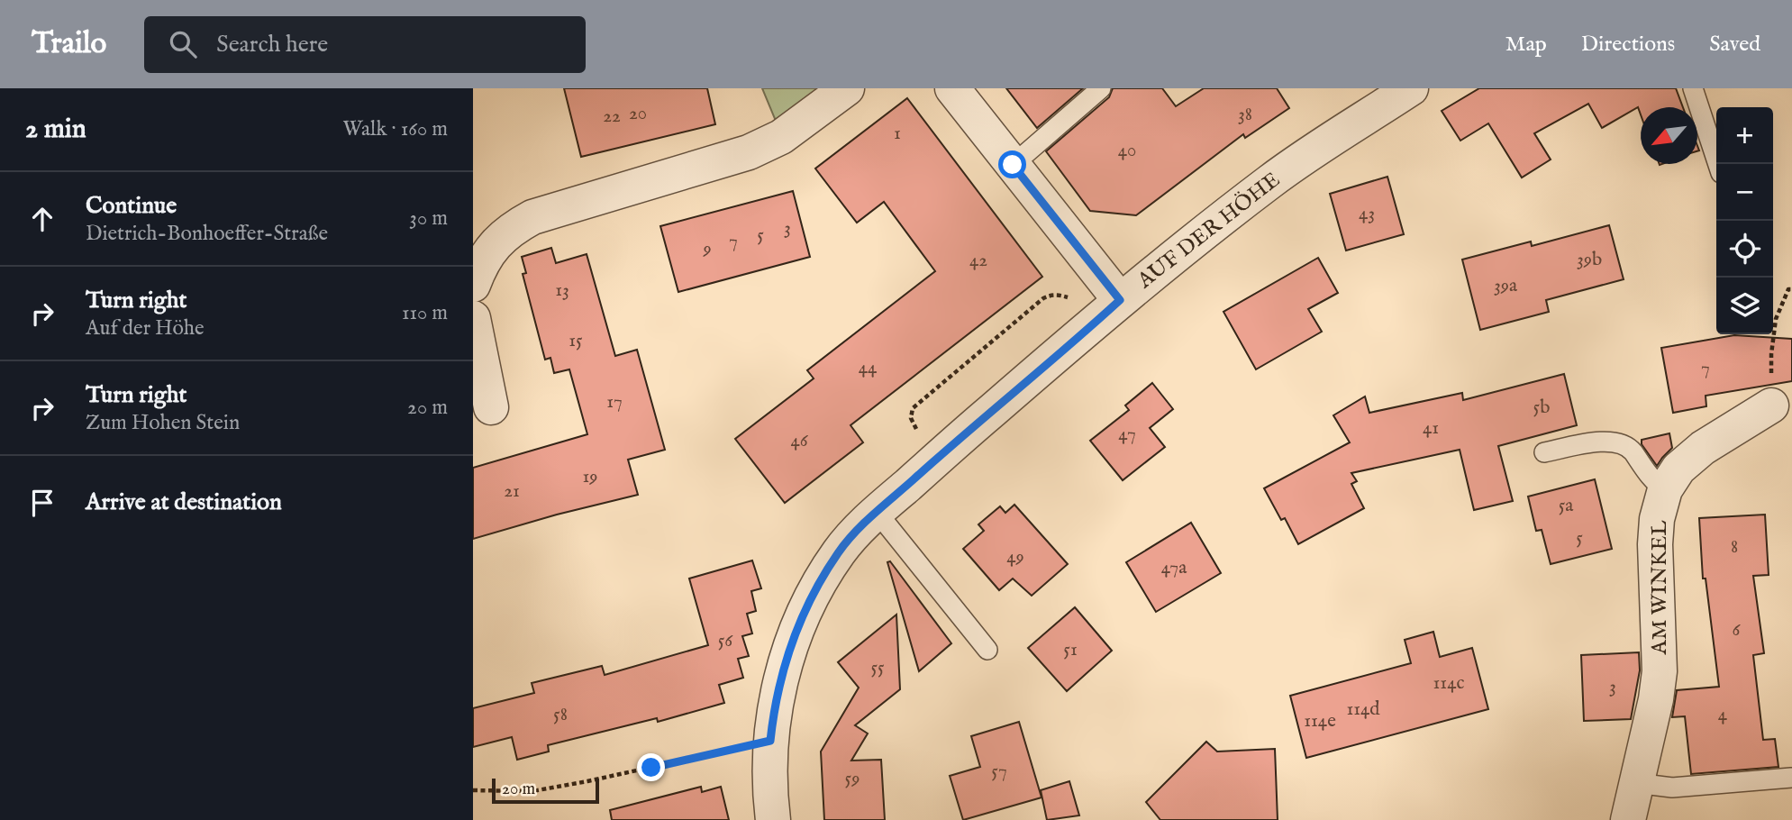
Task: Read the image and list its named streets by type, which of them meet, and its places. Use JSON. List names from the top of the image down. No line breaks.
{"streets":{"street":["AUF DER HÖHE","AM WINKEL"]},"house_numbers":["20","38","22","1","40","43","3","5","7","9","39b","42","39a","13","15","44","7","17","5b","41","47","46","19","21","5a","5","8","49","47a","6","56","51","55","114c","3","114d","58","4","114e","57","59"],"scale_bar":"20 m","north":"bottom left","page":{"header":"Trailo","search":"Search here","nav":["Map","Directions","Saved"],"heading":["2 min","Walk · 160 m"],"map_buttons":["+","−"],"list":[["Continue","Dietrich-Bonhoeffer-Straße","30 m"],["Turn right","Auf der Höhe","110 m"],["Turn right","Zum Hohen Stein","20 m"],"Arrive at destination"],"scale":"20 m"}}
